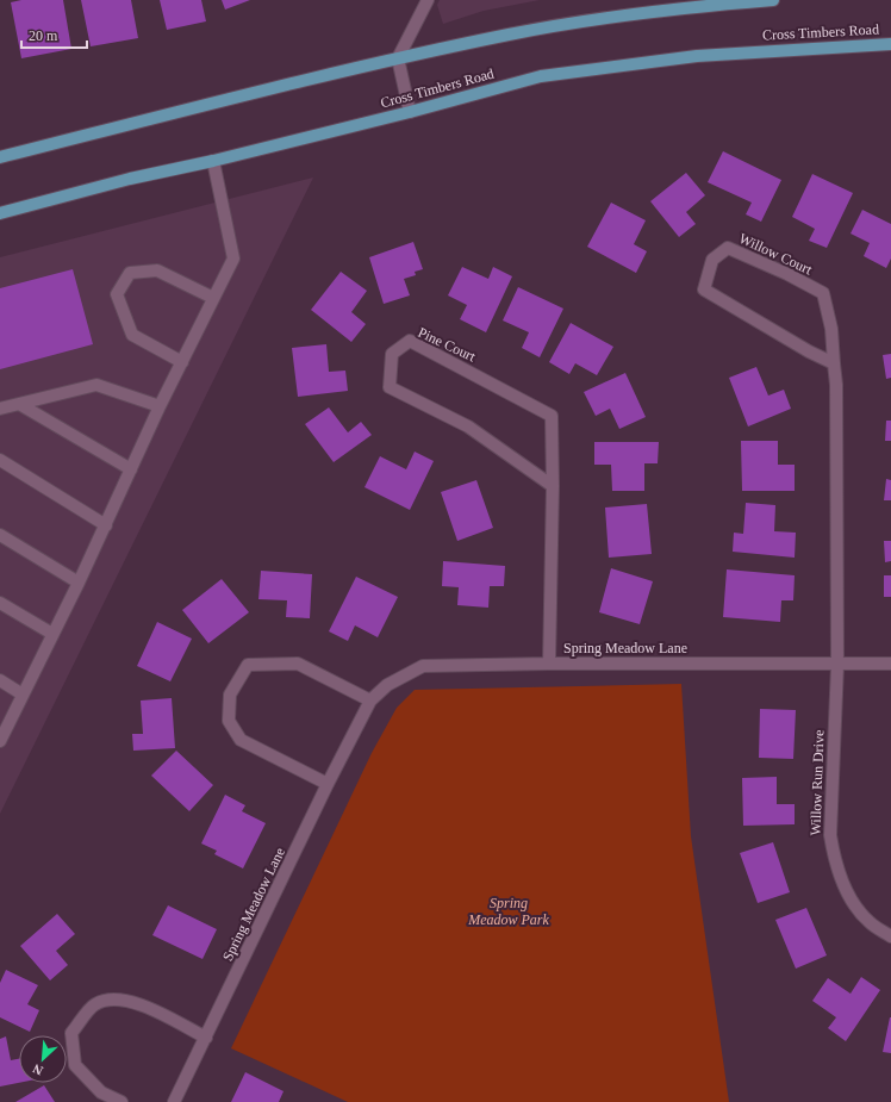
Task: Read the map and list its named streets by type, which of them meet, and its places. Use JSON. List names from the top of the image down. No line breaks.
{"streets":{"main road":["Cross Timbers Road"],"street":["Willow Court","Pine Court","Spring Meadow Lane","Willow Run Drive"]},"crossings":[["Willow Court","Spring Meadow Lane"],["Willow Court","Willow Run Drive"],["Pine Court","Spring Meadow Lane"],["Spring Meadow Lane","Willow Run Drive"]],"parks":["Spring Meadow Park"],"scale_bar":"20 m","north":"bottom left"}
